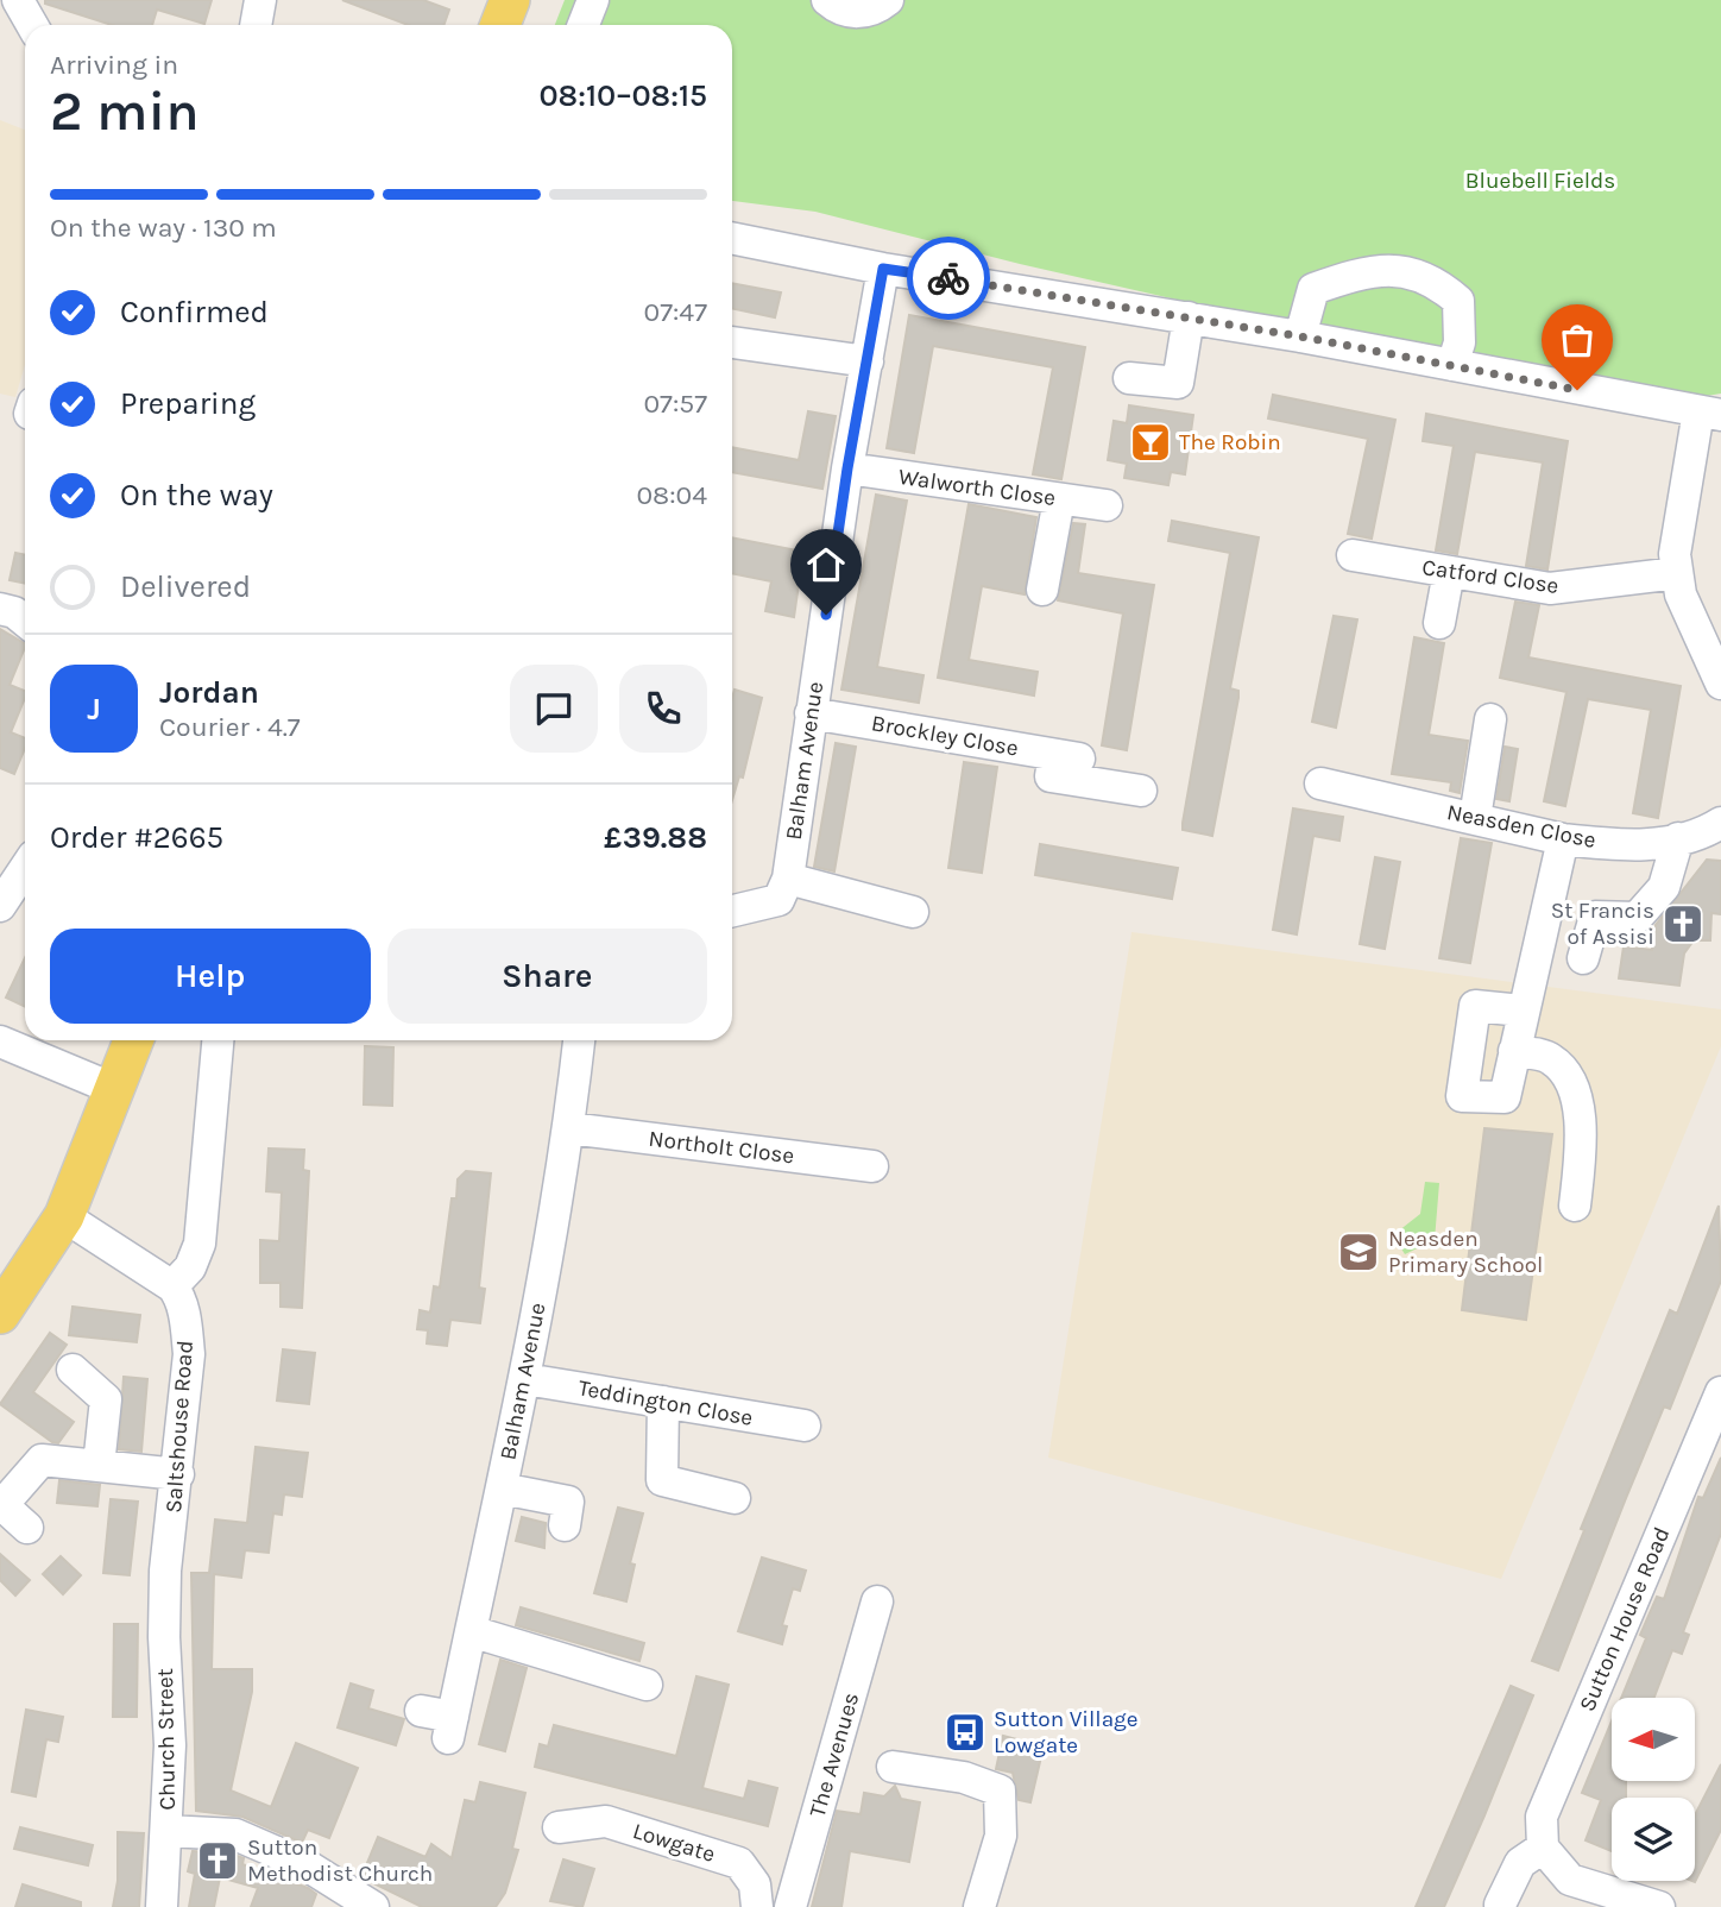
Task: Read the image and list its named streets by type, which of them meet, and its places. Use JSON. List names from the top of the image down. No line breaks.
{"streets":{"street":["Walworth Close","Catford Close","Brockley Close","Balham Avenue","Neasden Close","Northolt Close","Teddington Close","Saltshouse Road","Sutton House Road","Church Street","The Avenues","Lowgate"]},"crossings":[["Walworth Close","Balham Avenue"],["Brockley Close","Balham Avenue"],["Balham Avenue","Northolt Close"],["Balham Avenue","Teddington Close"],["Saltshouse Road","Church Street"]],"parks":["Bluebell Fields"],"places":{"bar":["The Robin"],"church":["St Francis of Assisi","Sutton Methodist Church"],"school or university":["Neasden Primary School"],"bus stop":["Sutton Village Lowgate"]},"north":"left","page":{"heading":["2 min","Arriving in","08:10–08:15"],"panel":["Jordan","Courier · 4.7","Order #2665","£39.88"],"bar":"On the way · 130 m","list":[["Confirmed","07:47"],["Preparing","07:57"],["On the way","08:04"],"Delivered"],"round":"J","buttons":["Help","Share"]}}
